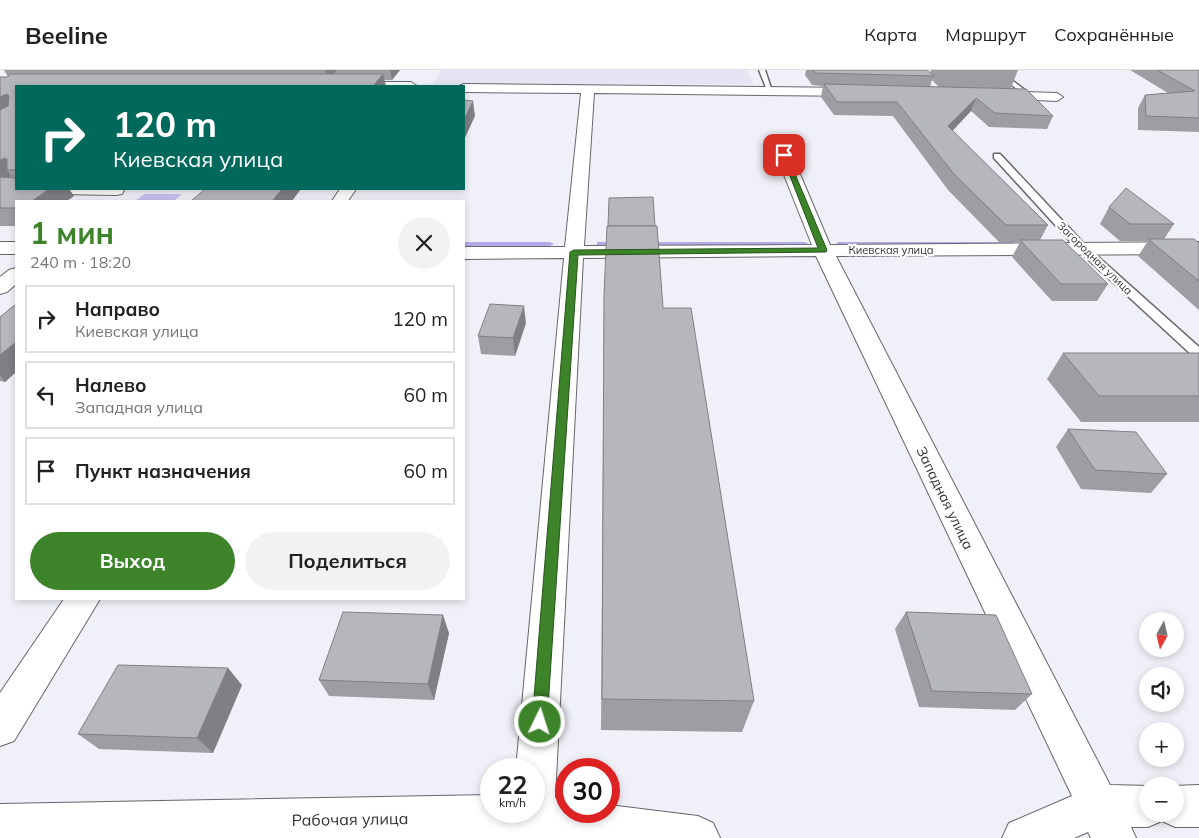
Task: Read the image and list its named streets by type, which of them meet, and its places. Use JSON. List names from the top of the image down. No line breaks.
{"streets":{"street":["Киевская улица","Западная улица","Рабочая улица"],"lane":["Загородная улица"]},"crossings":[["Киевская улица","Загородная улица"],["Киевская улица","Западная улица"]],"north":"bottom","page":{"header":"Beeline","nav":["Карта","Маршрут","Сохранённые"],"turn":["120 m","Киевская улица"],"heading":["1 мин","240 m · 18:20"],"list":[{"name":"Направо","note":"Киевская улица","value":"120 m"},{"name":"Налево","note":"Западная улица","value":"60 m"},{"name":"Пункт назначения","value":"60 m"}],"buttons":["Выход","Поделиться"],"map_buttons":["+","−"],"speed":"22 km/h","limit":"30"}}
